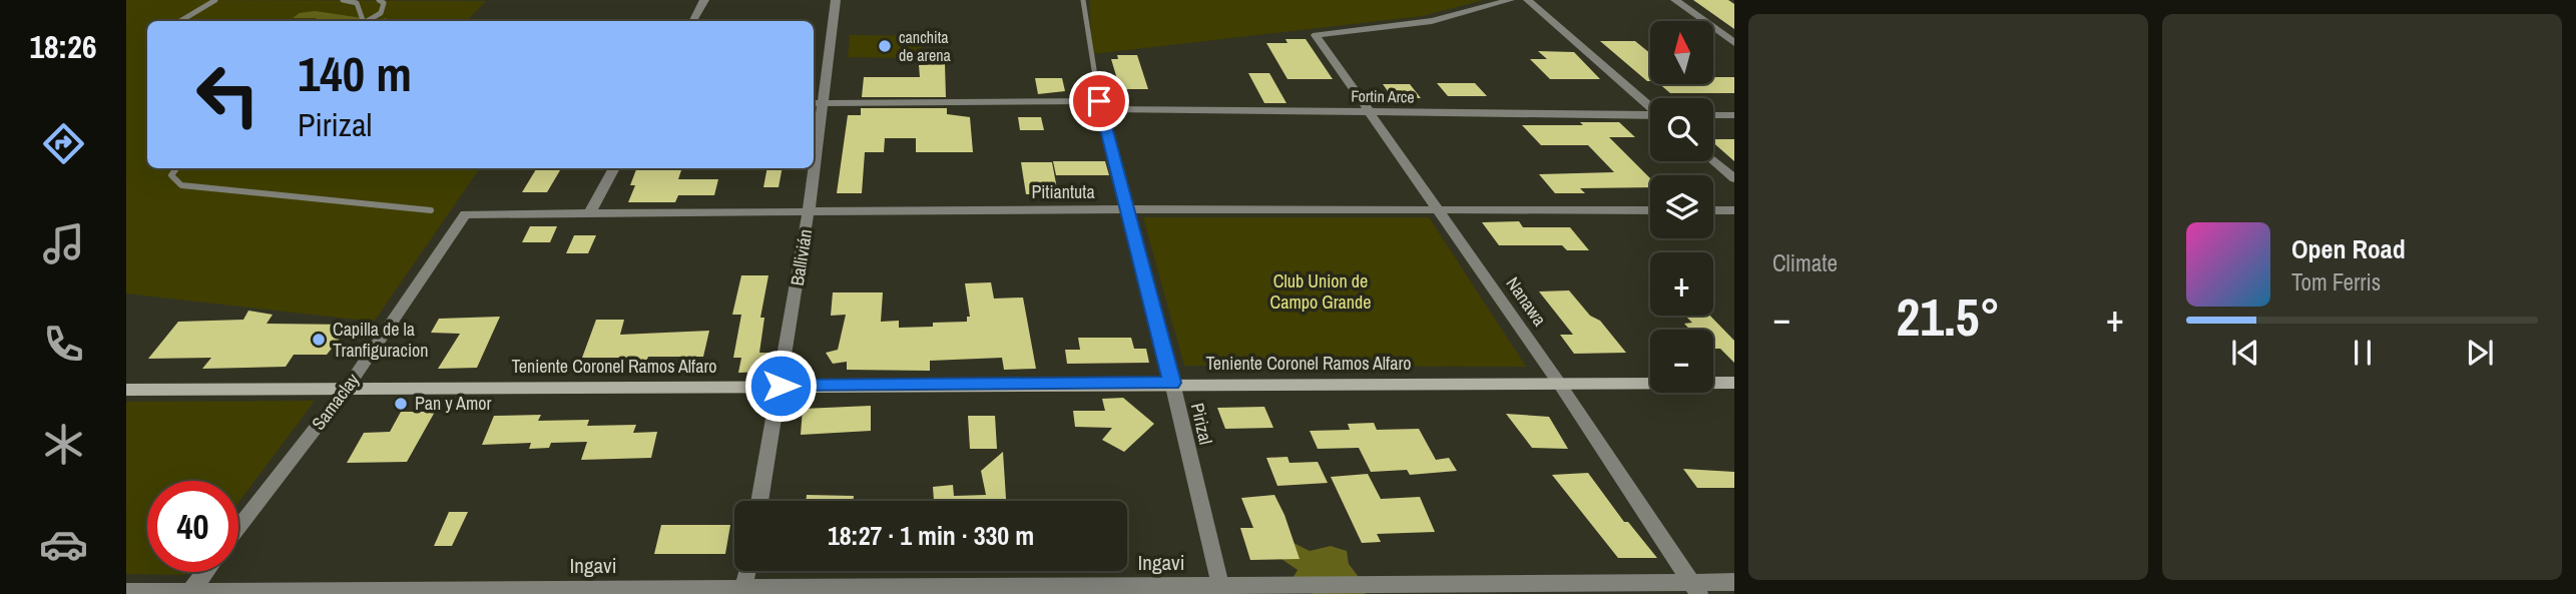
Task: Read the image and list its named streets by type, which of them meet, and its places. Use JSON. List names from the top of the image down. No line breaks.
{"streets":{"street":["Fortin Arce","Pitiantuta","Ballivián","Nanawa","Teniente Coronel Ramos Alfaro","Samaclay","Pirizal","Ingavi"]},"crossings":[["Fortin Arce","Ballivián"],["Fortin Arce","Nanawa"],["Fortin Arce","Pirizal"],["Pitiantuta","Ballivián"],["Pitiantuta","Nanawa"],["Pitiantuta","Samaclay"],["Pitiantuta","Pirizal"],["Ballivián","Teniente Coronel Ramos Alfaro"],["Nanawa","Teniente Coronel Ramos Alfaro"],["Nanawa","Ingavi"],["Teniente Coronel Ramos Alfaro","Samaclay"],["Teniente Coronel Ramos Alfaro","Pirizal"],["Pirizal","Ingavi"]],"parks":["Club Union de Campo Grande"],"places":["canchita de arena","Capilla de la Tranfiguracion","Pan y Amor"],"north":"top","page":{"tabs":"18:26","tile":"Climate","map_buttons":["+","−"],"turn":["140 m","Pirizal"],"song":["Open Road","Tom Ferris"],"heat":["−","21.5°","+"],"limit":"40","trip":"18:27 · 1 min · 330 m"}}
